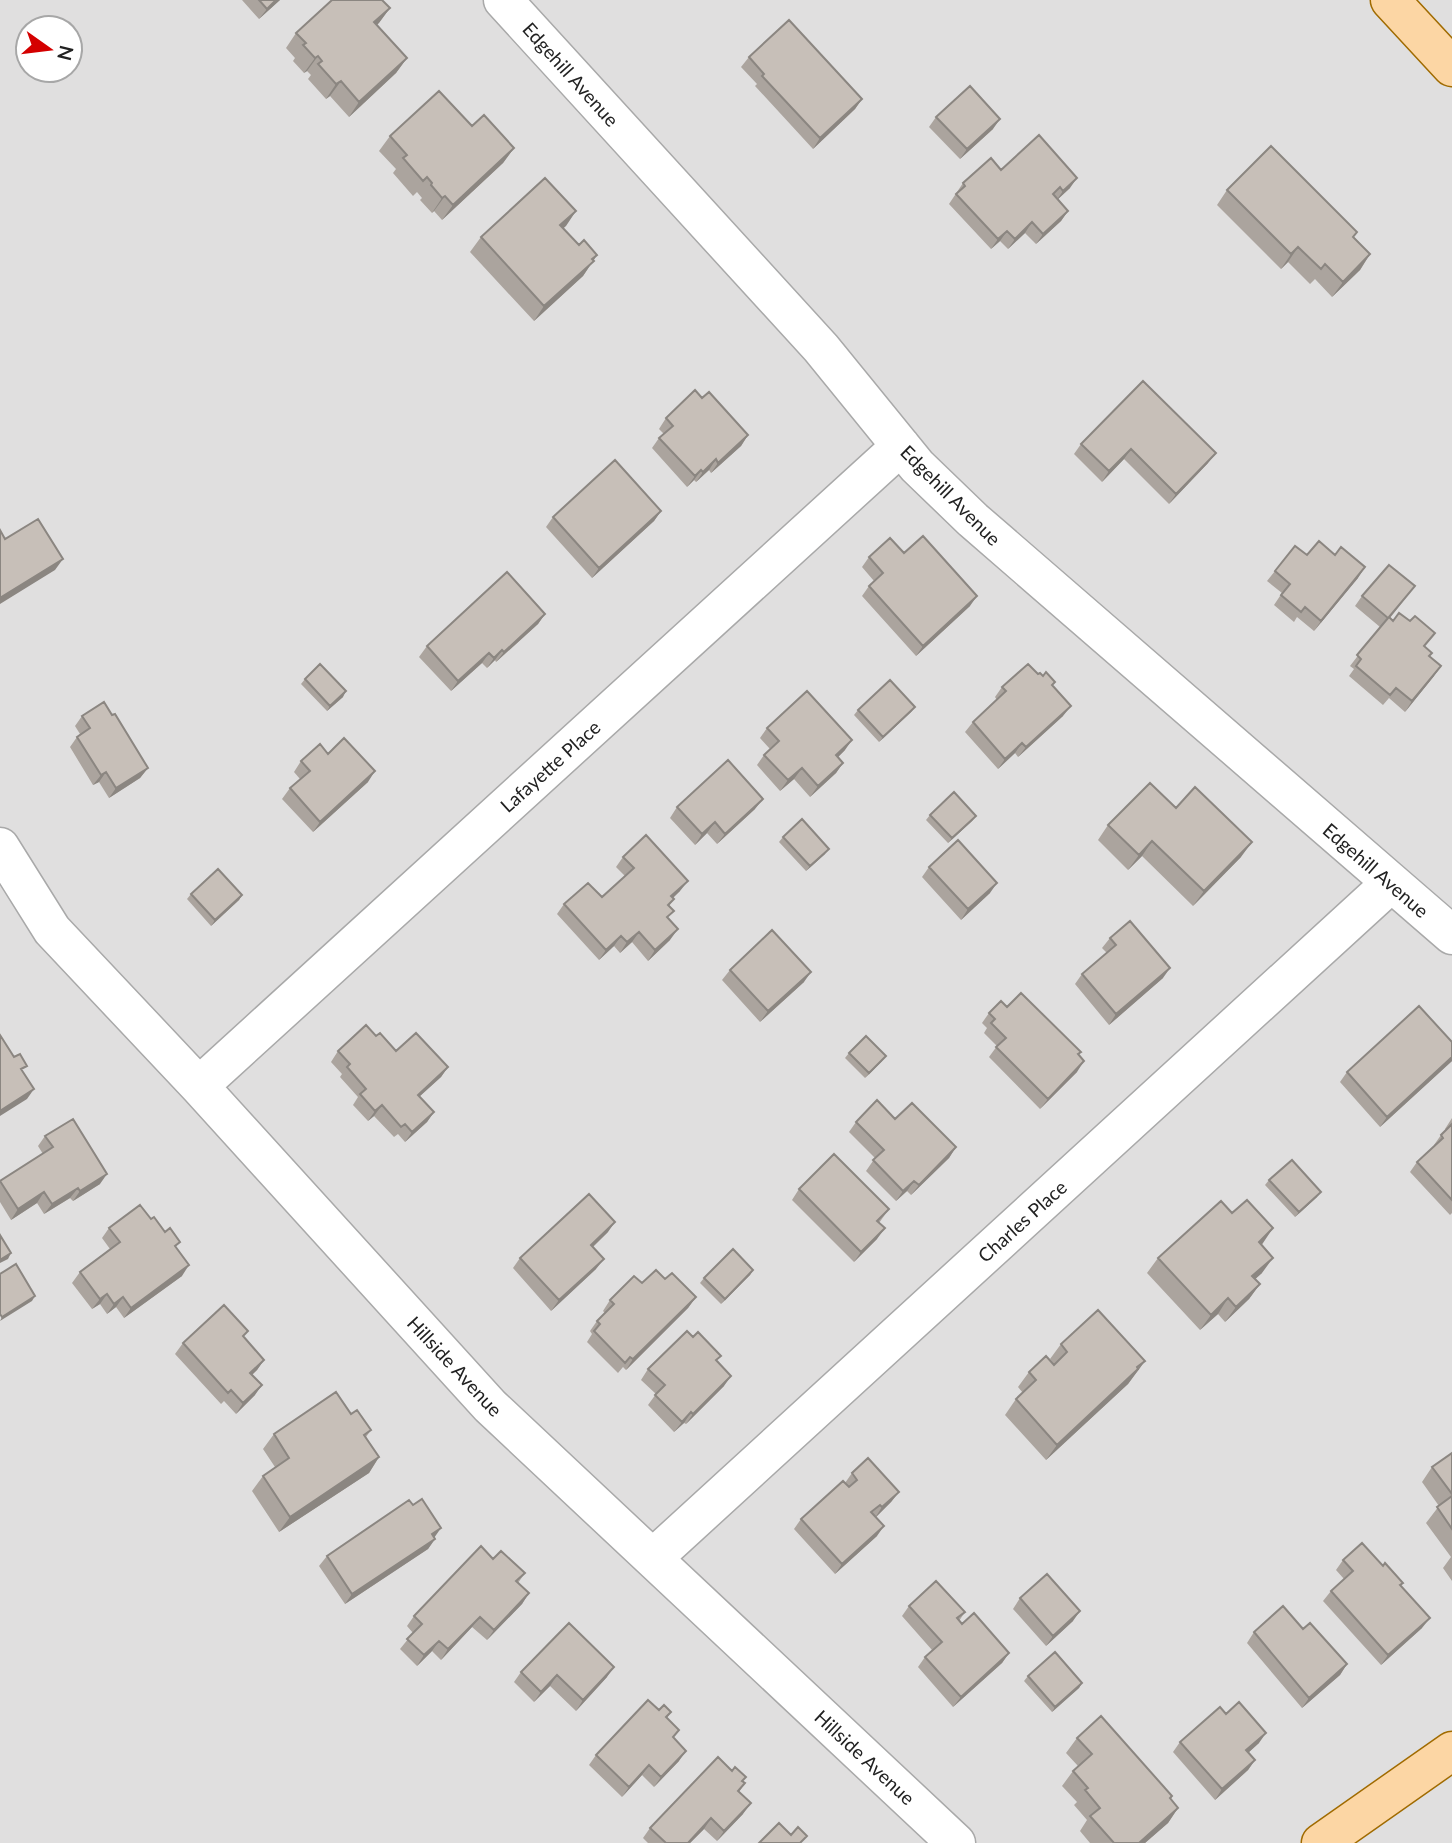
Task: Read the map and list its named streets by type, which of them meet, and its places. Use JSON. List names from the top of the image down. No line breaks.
{"streets":{"street":["Edgehill Avenue","Lafayette Place","Charles Place","Hillside Avenue"]},"crossings":[["Edgehill Avenue","Lafayette Place"],["Edgehill Avenue","Charles Place"],["Lafayette Place","Hillside Avenue"],["Charles Place","Hillside Avenue"]],"north":"right"}
